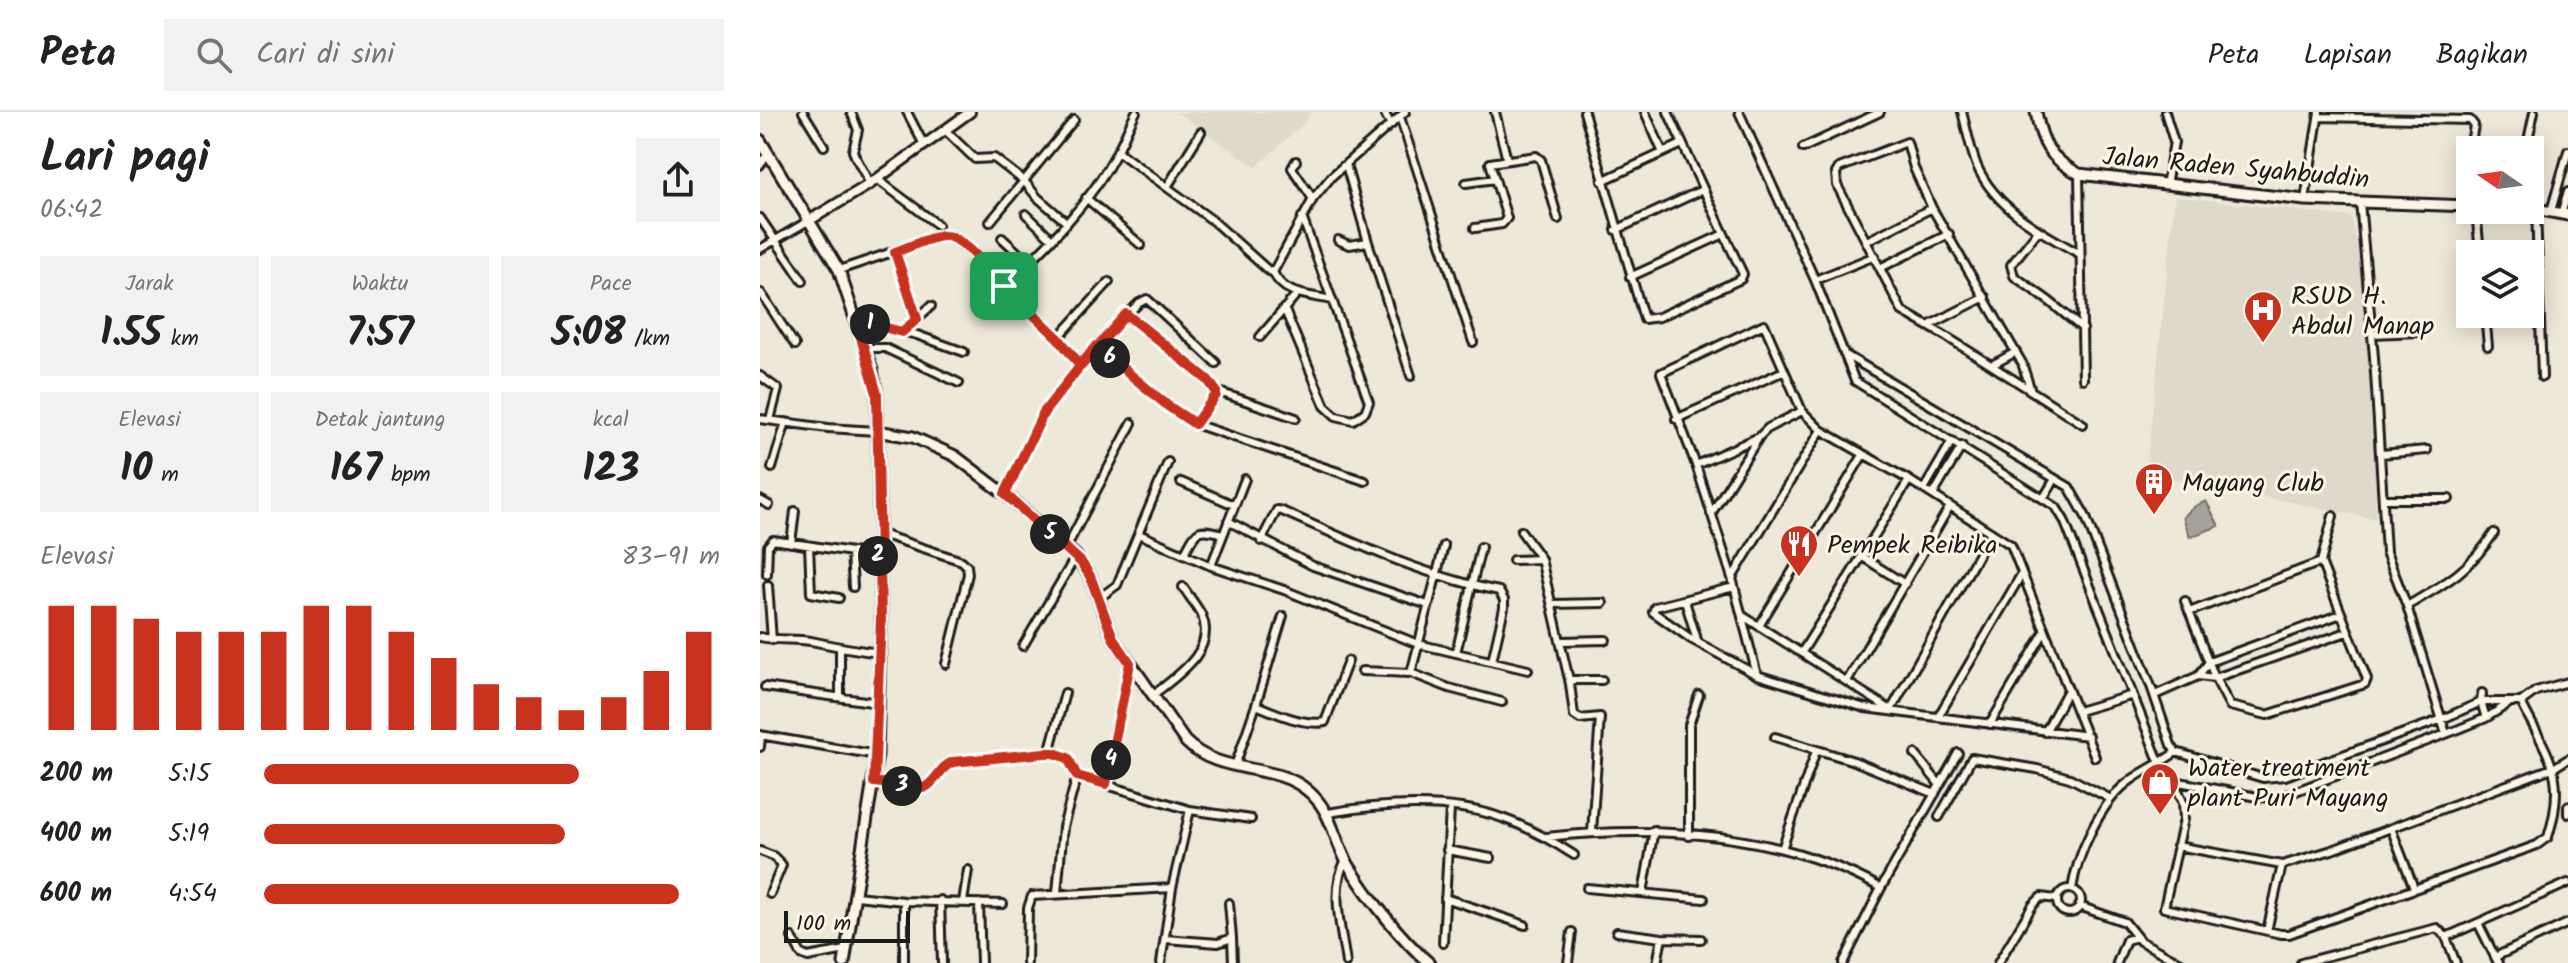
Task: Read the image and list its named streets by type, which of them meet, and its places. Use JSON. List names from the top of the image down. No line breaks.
{"streets":{"main road":["Jalan Raden Syahbuddin"]},"places":{"hospital":["RSUD H. Abdul Manap"],"building":["Mayang Club"],"restaurant":["Pempek Reibika"],"shop":["Water treatment plant Puri Mayang"]},"scale_bar":"100 m","north":"left","page":{"header":"Peta","search":"Cari di sini","nav":["Peta","Lapisan","Bagikan"],"heading":["Lari pagi","06:42"],"stats":[["Jarak","1.55 km"],["Waktu","7:57"],["Pace","5:08 /km"],["Elevasi","10 m"],["Detak jantung","167 bpm"],["kcal","123"]],"pins":["1","6","5","2","4","3"],"chart":["Elevasi","83–91 m"],"list":[{"name":"200 m","note":"5:15"},{"name":"400 m","note":"5:19"},{"name":"600 m","note":"4:54"}],"scale":"100 m"}}
